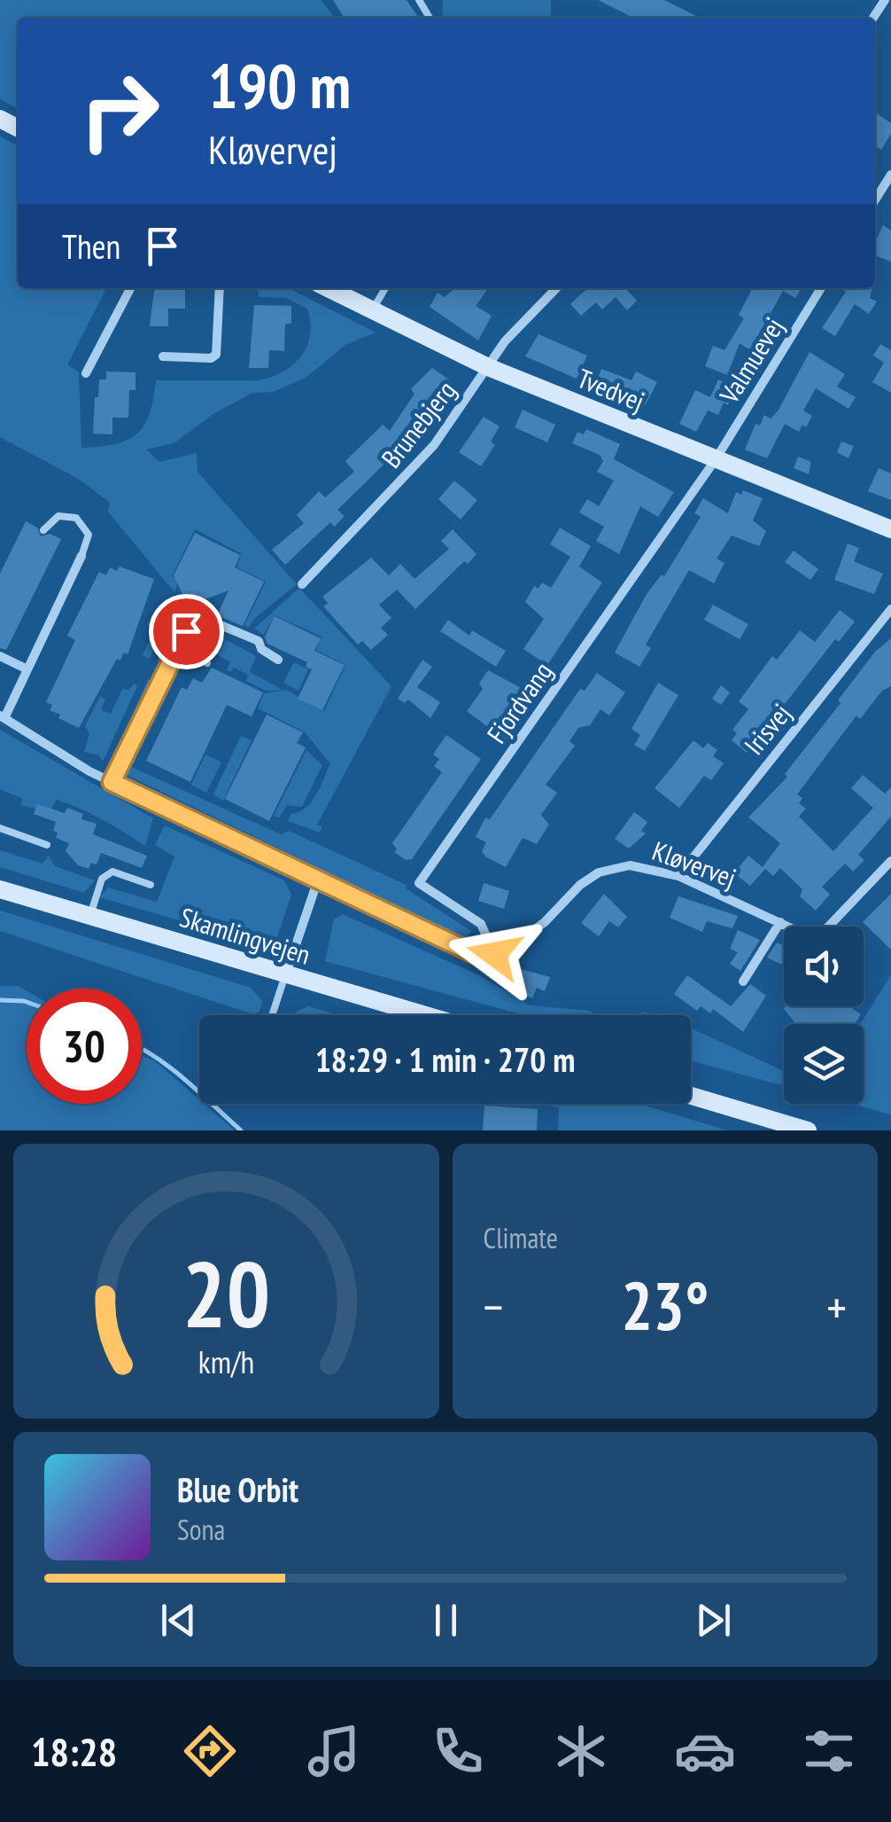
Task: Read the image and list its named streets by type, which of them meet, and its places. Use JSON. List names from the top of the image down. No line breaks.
{"streets":{"street":["Valmuevej","Tvedvej","Brunebjerg","Fjordvang","Irisvej","Kløvervej","Skamlingvejen"]},"crossings":[["Valmuevej","Tvedvej"],["Valmuevej","Fjordvang"],["Tvedvej","Brunebjerg"],["Tvedvej","Fjordvang"],["Fjordvang","Kløvervej"],["Irisvej","Kløvervej"]],"page":{"turn":["190 m","Kløvervej"],"then":"Then","limit":"30","trip":"18:29 · 1 min · 270 m","tile":"Climate","heat":["−","23°","+"],"song":["Blue Orbit","Sona"],"tabs":"18:28","gauge":["20","km/h"]}}
